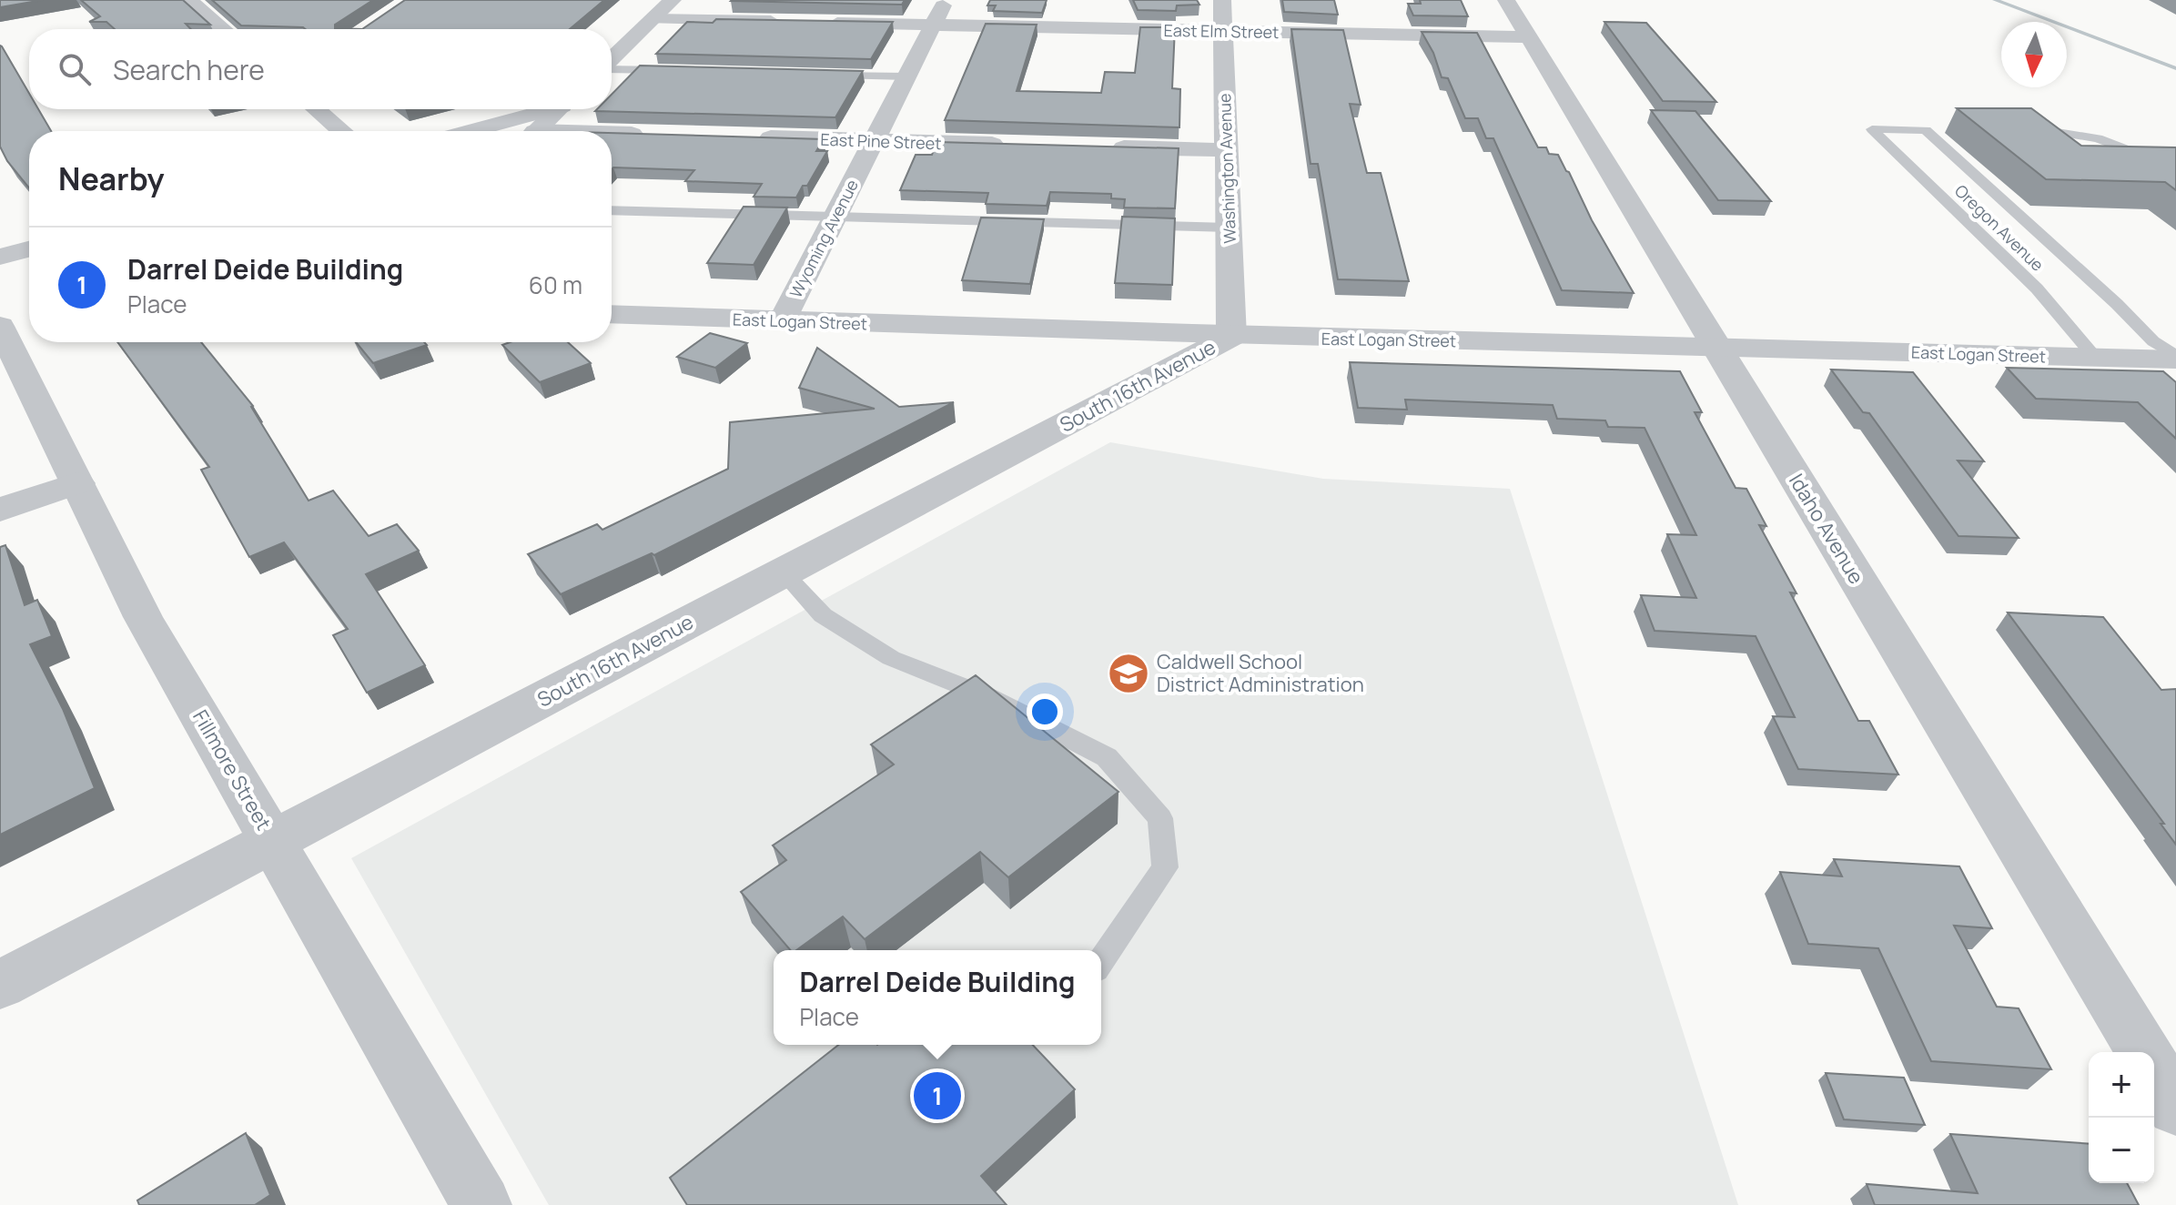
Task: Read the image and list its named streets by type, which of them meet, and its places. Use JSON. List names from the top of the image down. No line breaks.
{"streets":{"street":["East Elm Street","East Pine Street","Washington Avenue","Wyoming Avenue","East Logan Street","South 16th Avenue","Idaho Avenue","Fillmore Street"],"lane":["Oregon Avenue"]},"crossings":[["East Elm Street","Washington Avenue"],["East Elm Street","Wyoming Avenue"],["East Elm Street","Idaho Avenue"],["East Pine Street","Wyoming Avenue"],["Washington Avenue","East Logan Street"],["Washington Avenue","South 16th Avenue"],["Oregon Avenue","East Logan Street"],["Wyoming Avenue","East Logan Street"],["East Logan Street","South 16th Avenue"],["East Logan Street","Idaho Avenue"],["South 16th Avenue","Fillmore Street"]],"places":{"school or university":["Caldwell School District Administration"]},"north":"bottom","page":{"search":"Search here","heading":"Nearby","list":[{"mark":"1","name":"Darrel Deide Building","note":"Place","value":"60 m"}],"popup":["Darrel Deide Building","Place"],"map_buttons":["+","−"],"pins":"1"}}
